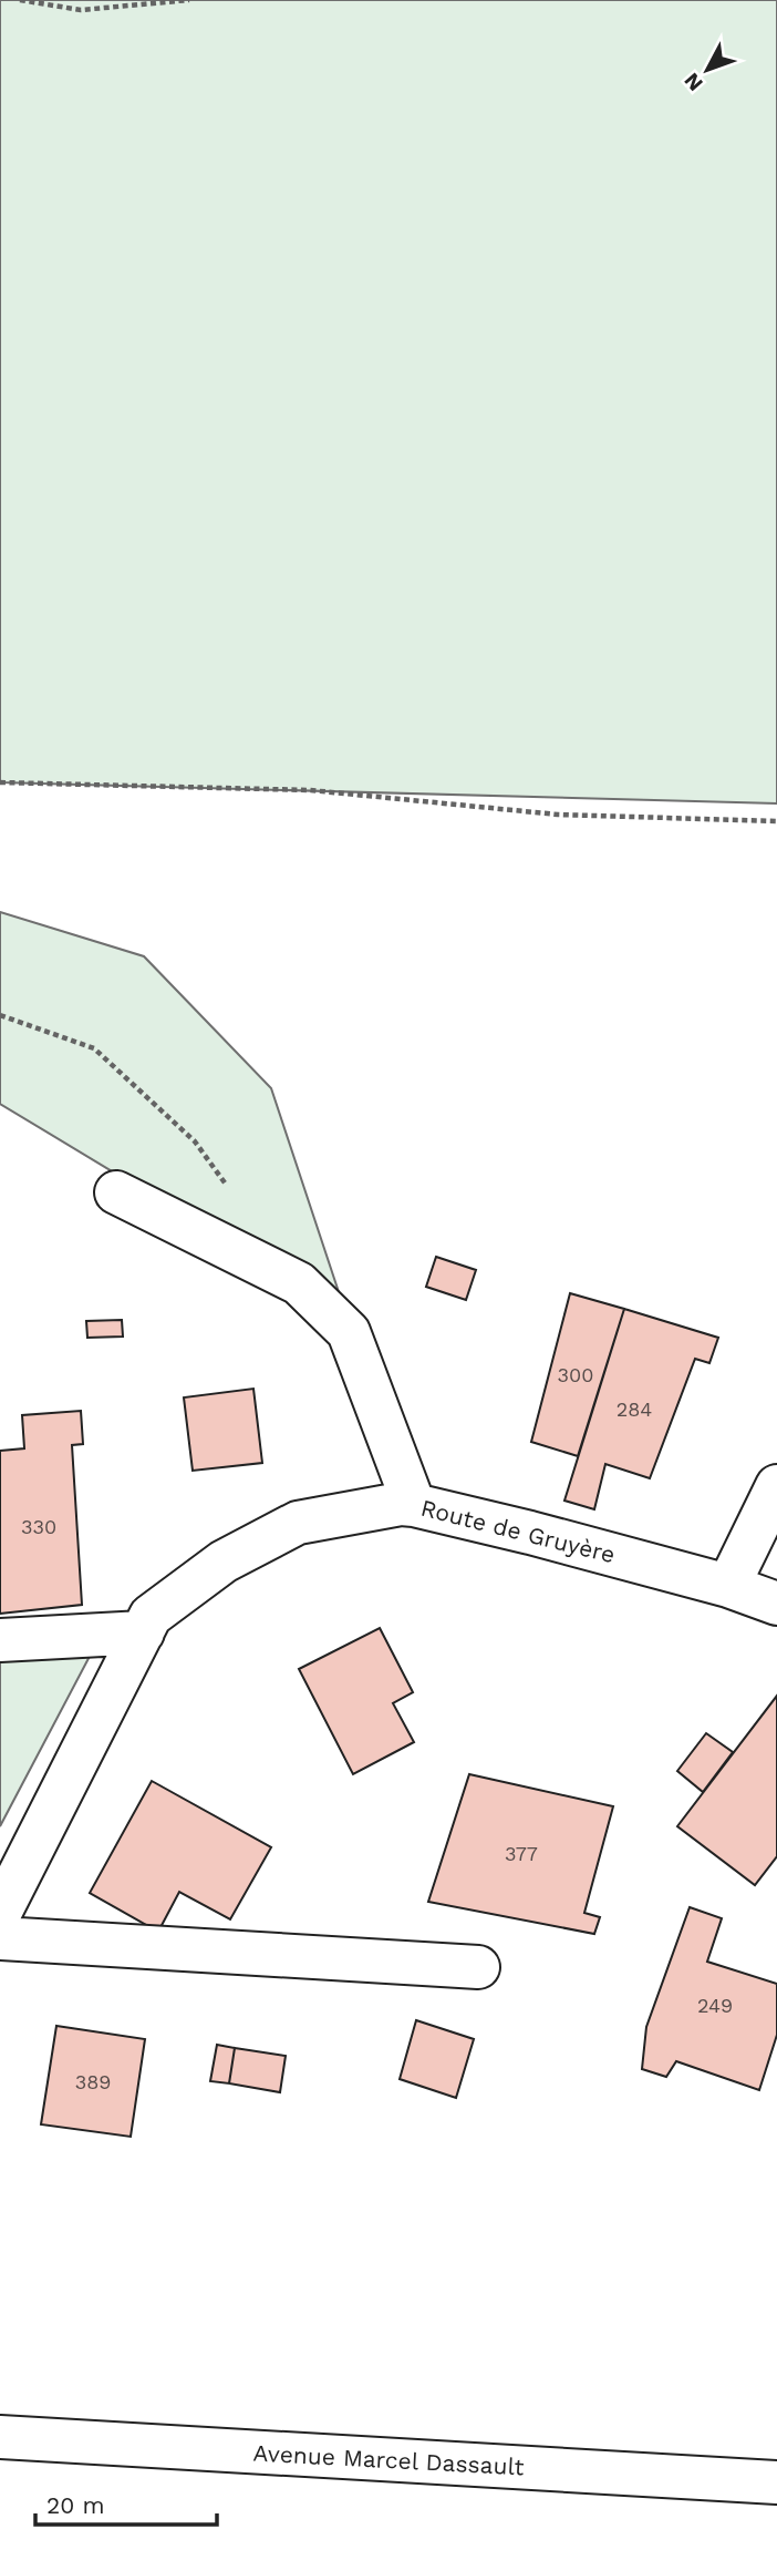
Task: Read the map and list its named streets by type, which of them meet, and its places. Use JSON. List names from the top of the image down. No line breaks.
{"streets":{"street":["Route de Gruyère","Avenue Marcel Dassault"]},"house_numbers":["300","284","330","377","249","389"],"scale_bar":"20 m","north":"bottom left"}
